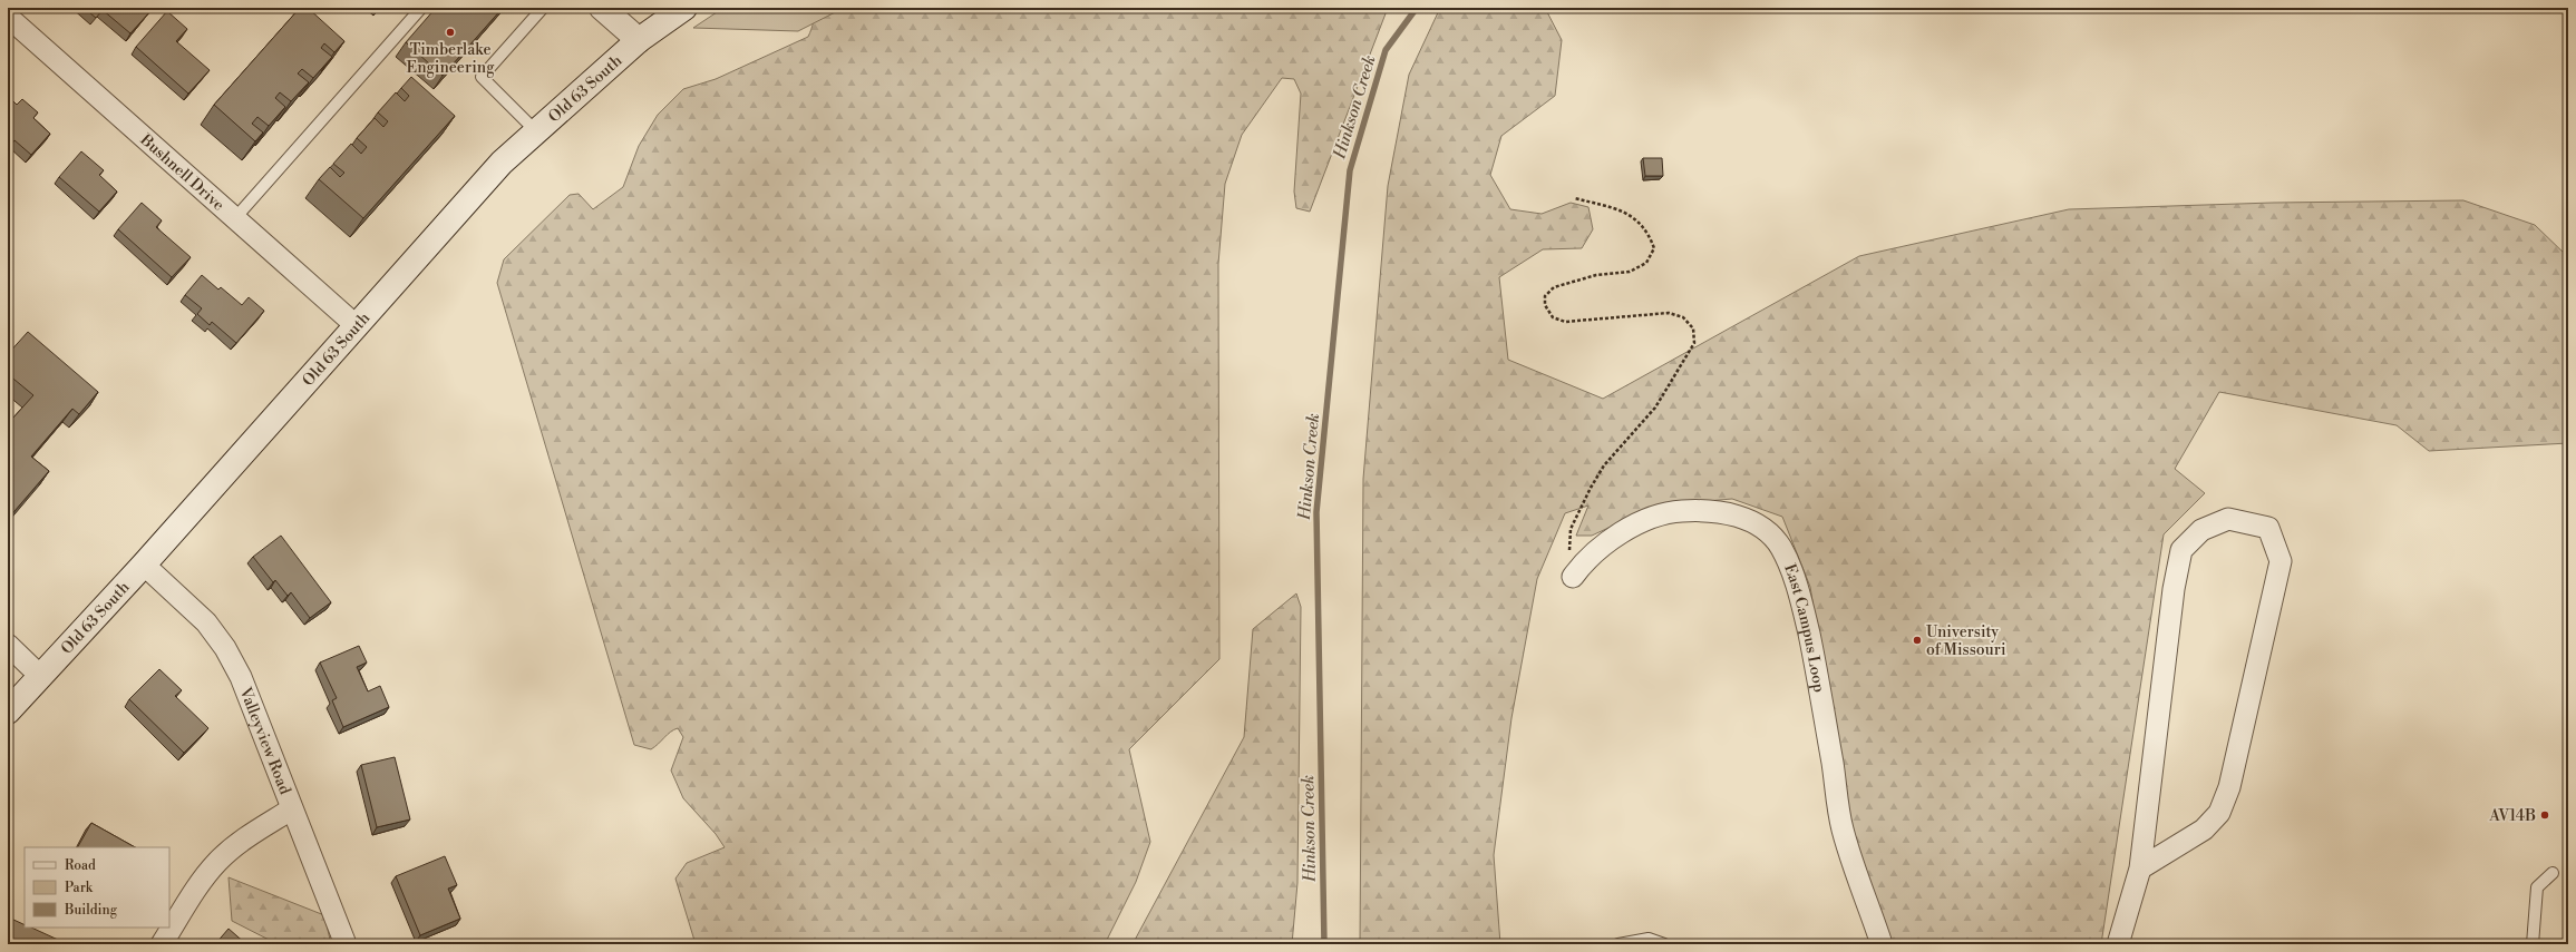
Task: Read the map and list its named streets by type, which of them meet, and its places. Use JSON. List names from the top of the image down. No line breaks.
{"streets":{"main road":["Old 63 South"],"street":["Bushnell Drive","East Campus Loop","Valleyview Road"]},"crossings":[["Old 63 South","Bushnell Drive"],["Old 63 South","Valleyview Road"]],"water":["Hinkson Creek"],"places":["Timberlake Engineering","University of Missouri","AV14B"],"legend":["Road","Park","Building"]}
